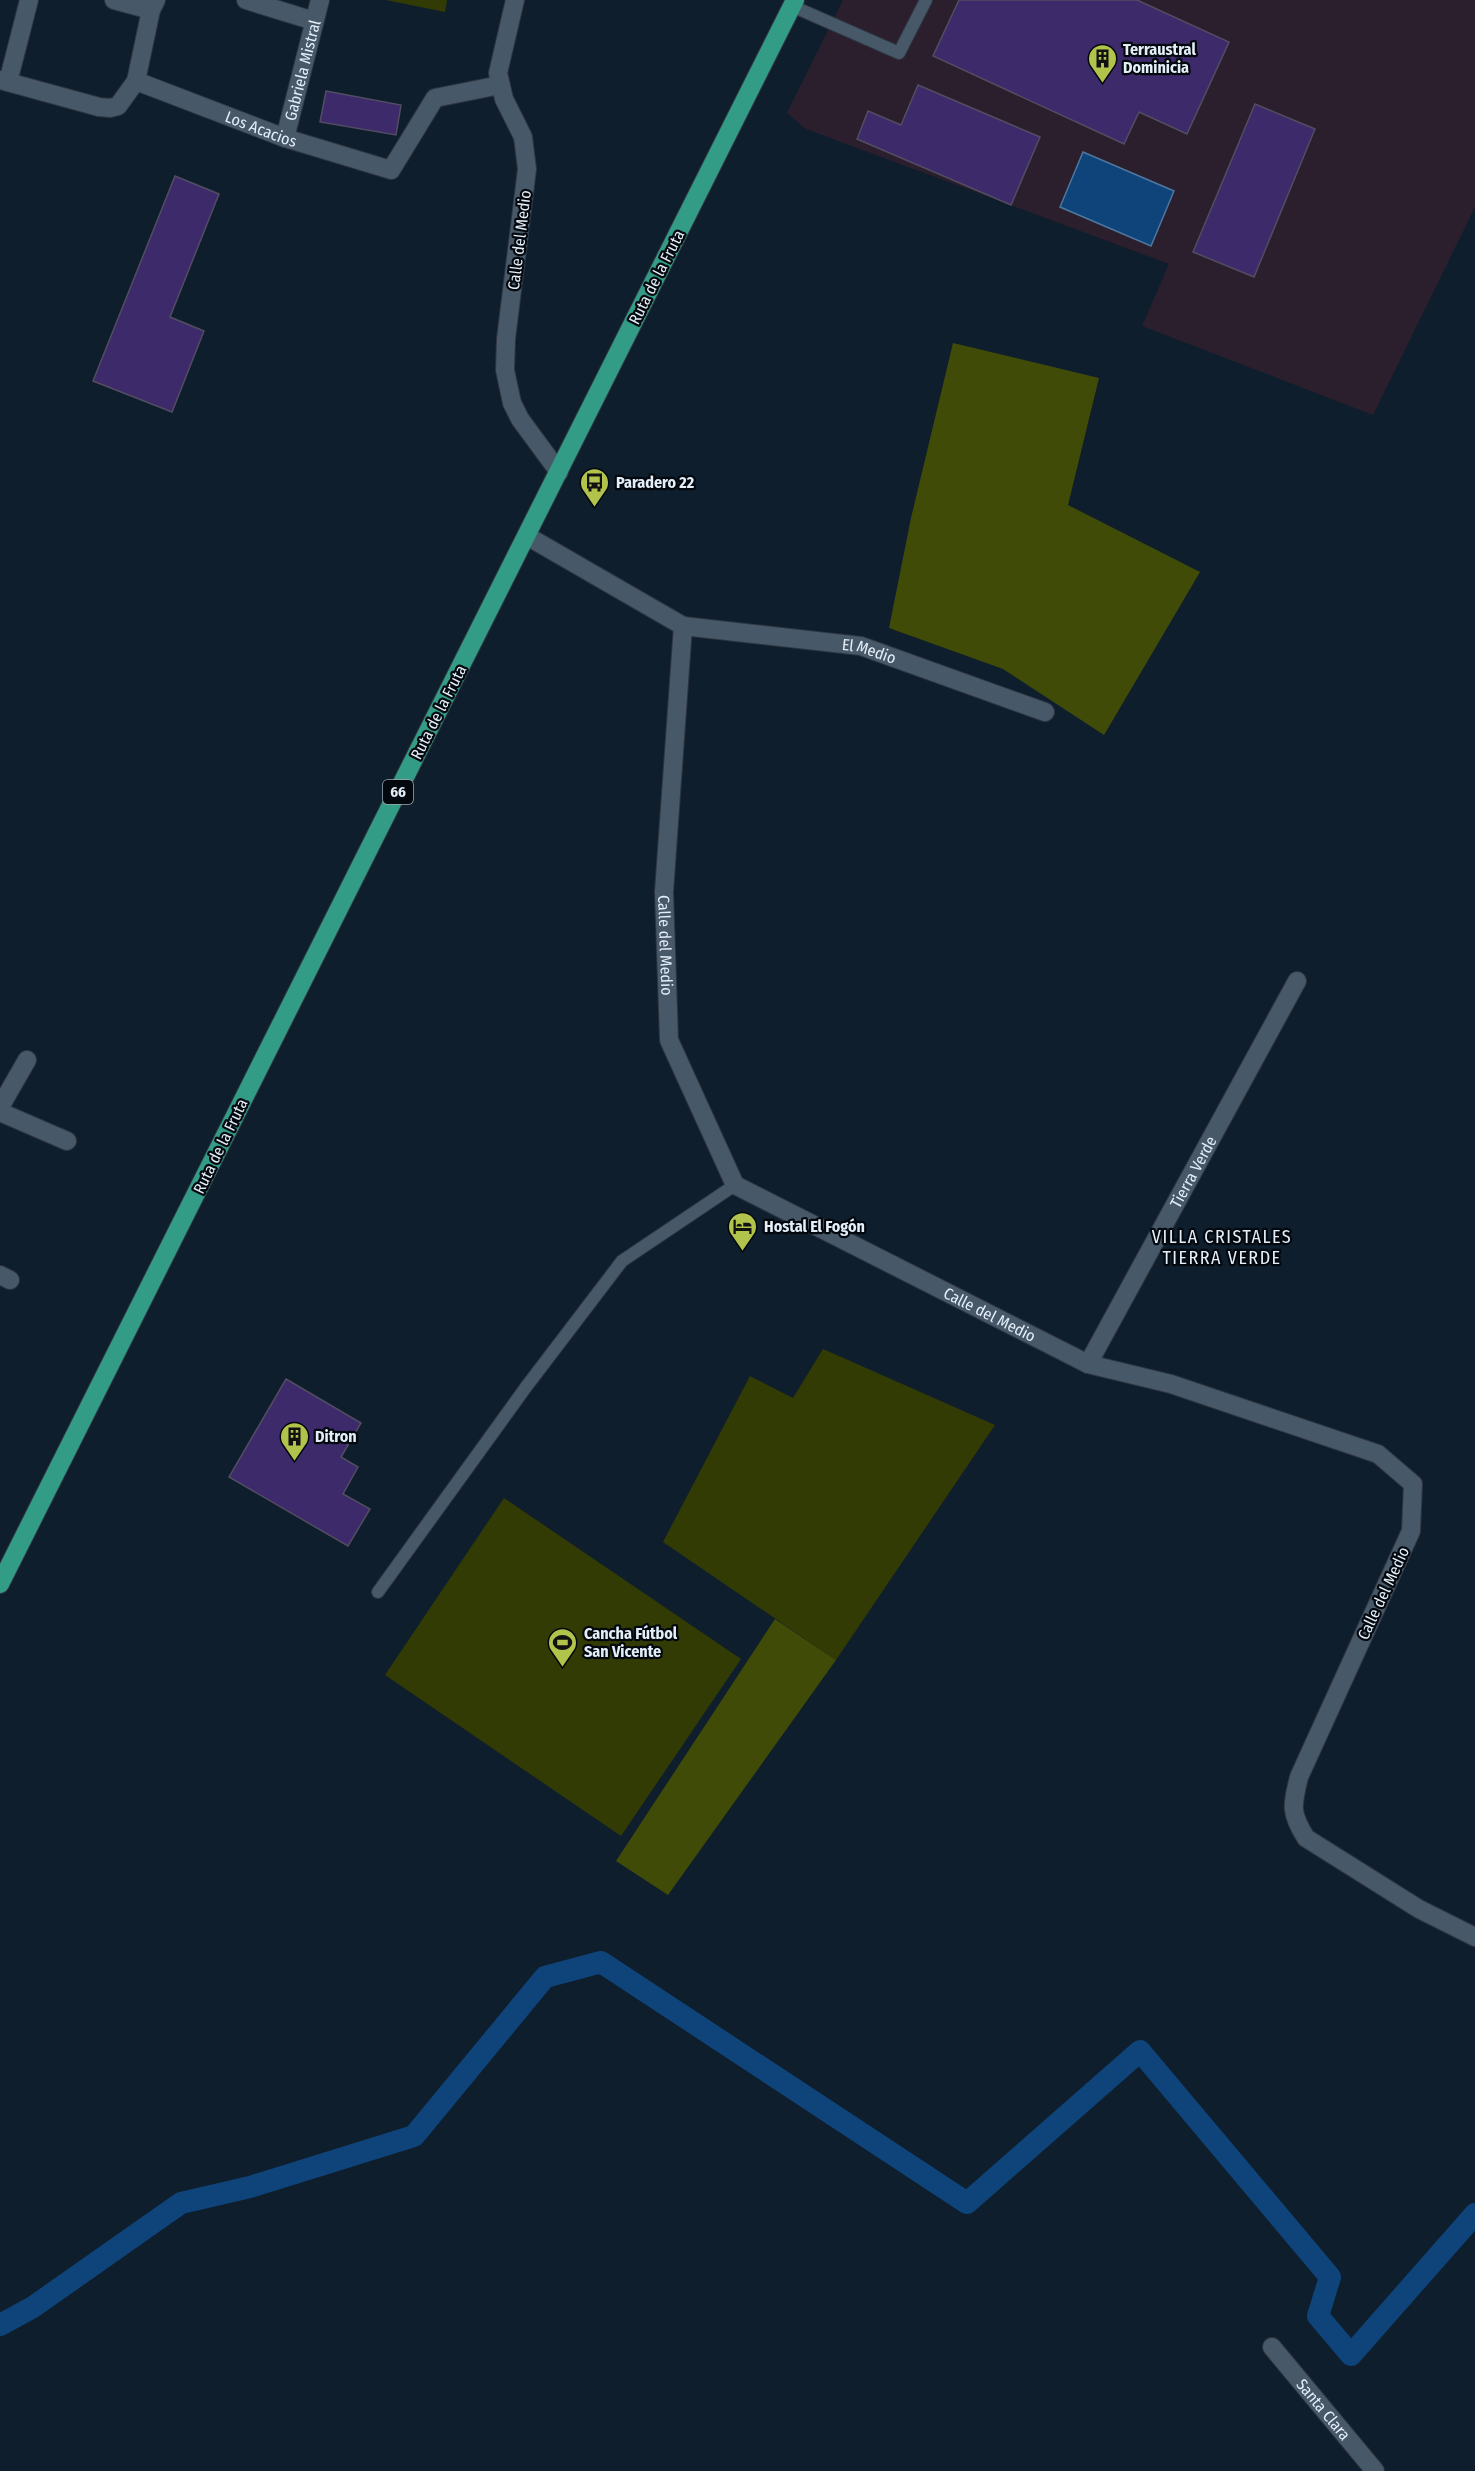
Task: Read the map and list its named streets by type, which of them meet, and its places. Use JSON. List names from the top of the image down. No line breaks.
{"streets":{"highway":["Ruta de la Fruta","66"],"street":["Gabriela Mistral","Los Acacios","Calle del Medio","El Medio","Tierra Verde","Santa Clara"]},"crossings":[["Gabriela Mistral","Los Acacios"],["Los Acacios","Calle del Medio"],["Calle del Medio","Ruta de la Fruta"],["Calle del Medio","El Medio"],["Calle del Medio","Tierra Verde"]],"districts":["VILLA CRISTALES TIERRA VERDE"],"places":{"building":["Terraustral Dominicia","Ditron"],"bus stop":["Paradero 22"],"hotel":["Hostal El Fogón"],"sports":["Cancha Fútbol San Vicente"]}}
